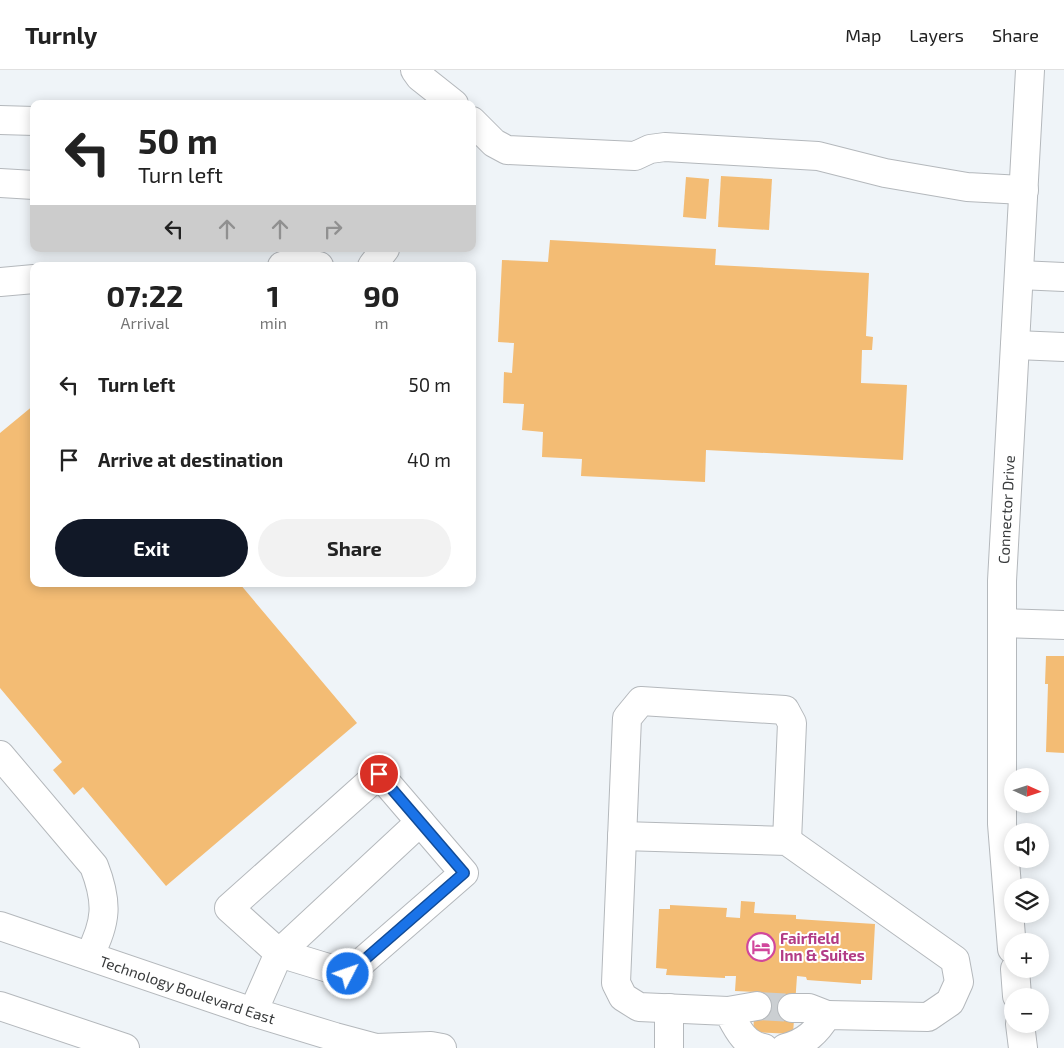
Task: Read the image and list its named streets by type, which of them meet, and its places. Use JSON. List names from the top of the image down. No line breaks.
{"streets":{"street":["Connector Drive","Technology Boulevard East"]},"places":{"hotel":["Fairfield Inn & Suites"]},"north":"right","page":{"header":"Turnly","nav":["Map","Layers","Share"],"turn":["50 m","Turn left"],"eta":["07:22","Arrival","1","min","90","m"],"list":[{"name":"Turn left","value":"50 m"},{"name":"Arrive at destination","value":"40 m"}],"buttons":["Exit","Share"],"map_buttons":["+","−"]}}
